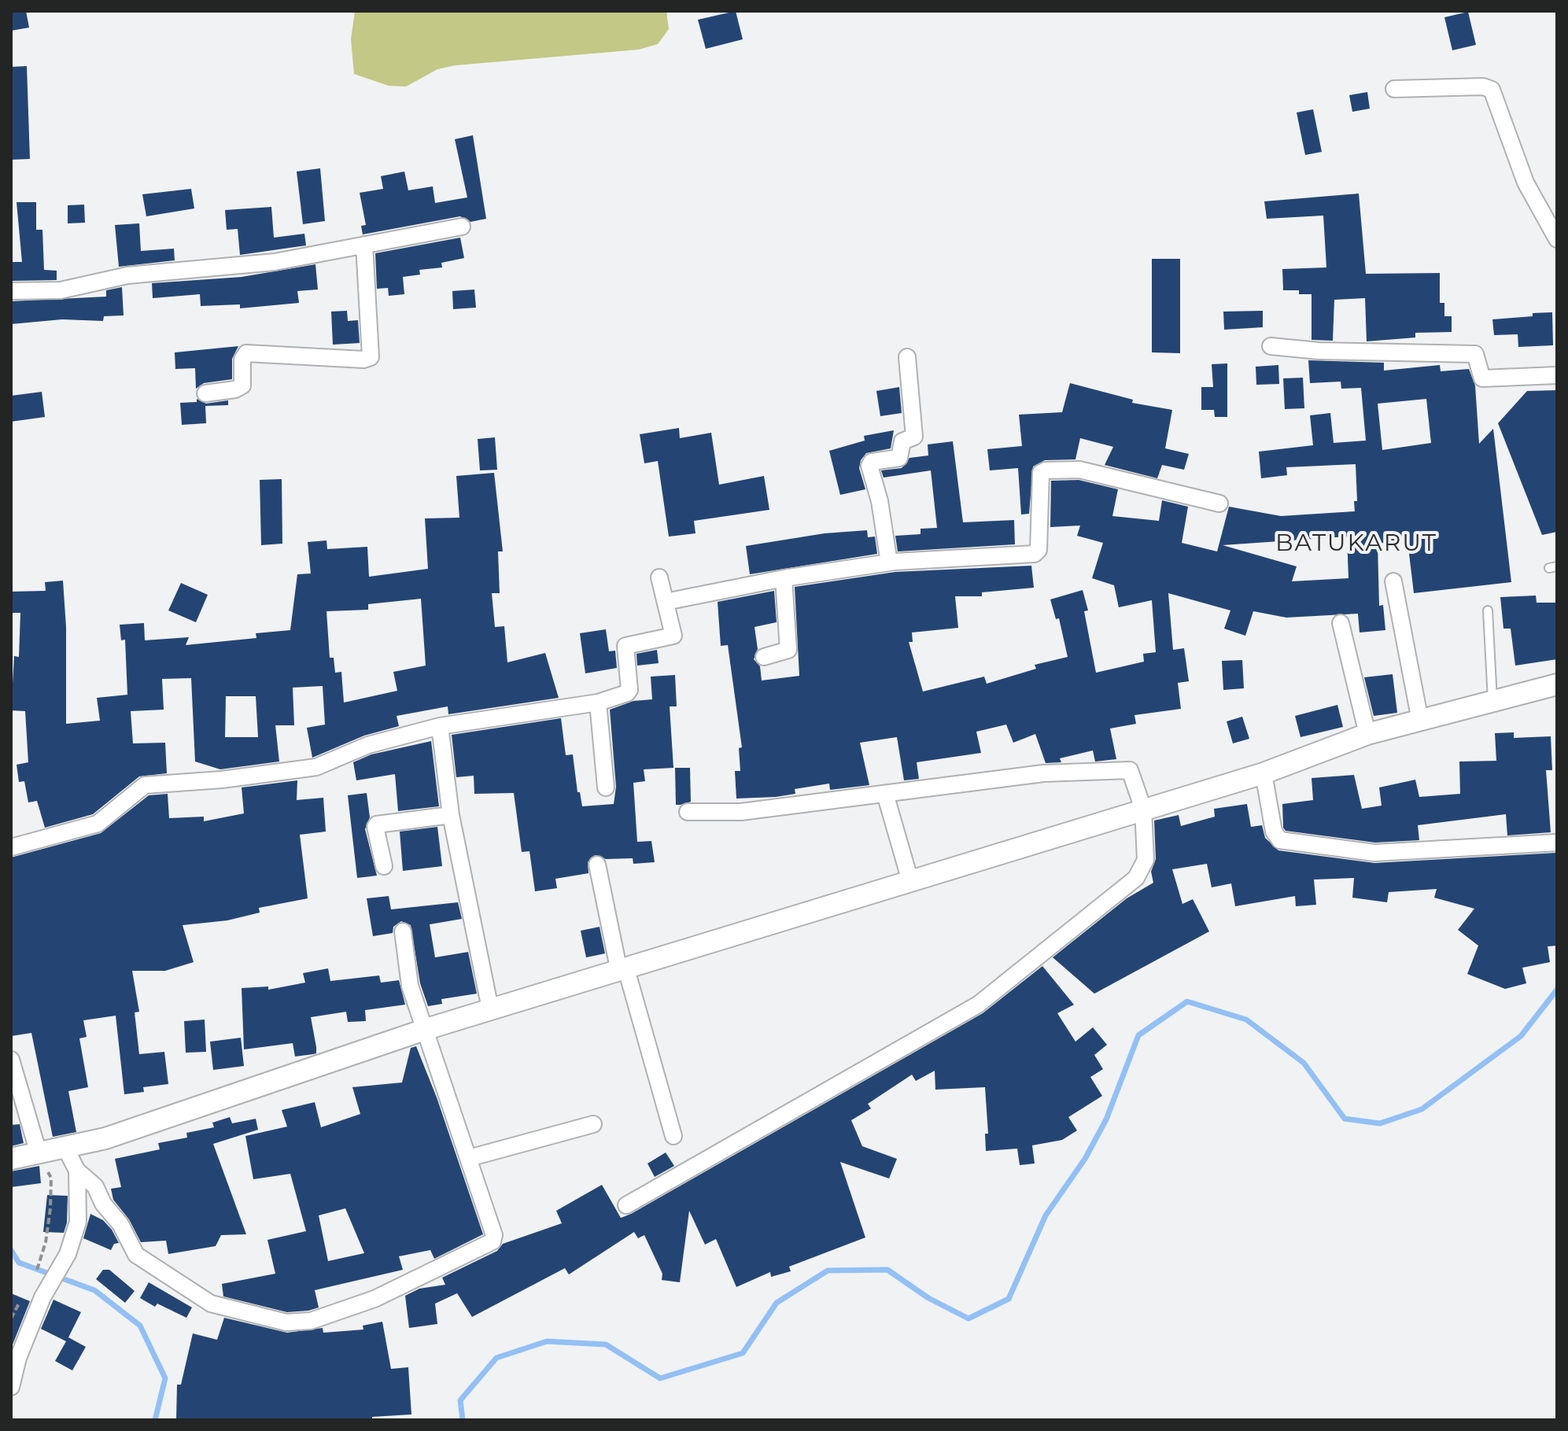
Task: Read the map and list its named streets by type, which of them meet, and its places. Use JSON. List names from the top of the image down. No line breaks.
{"districts":["BATUKARUT"]}
